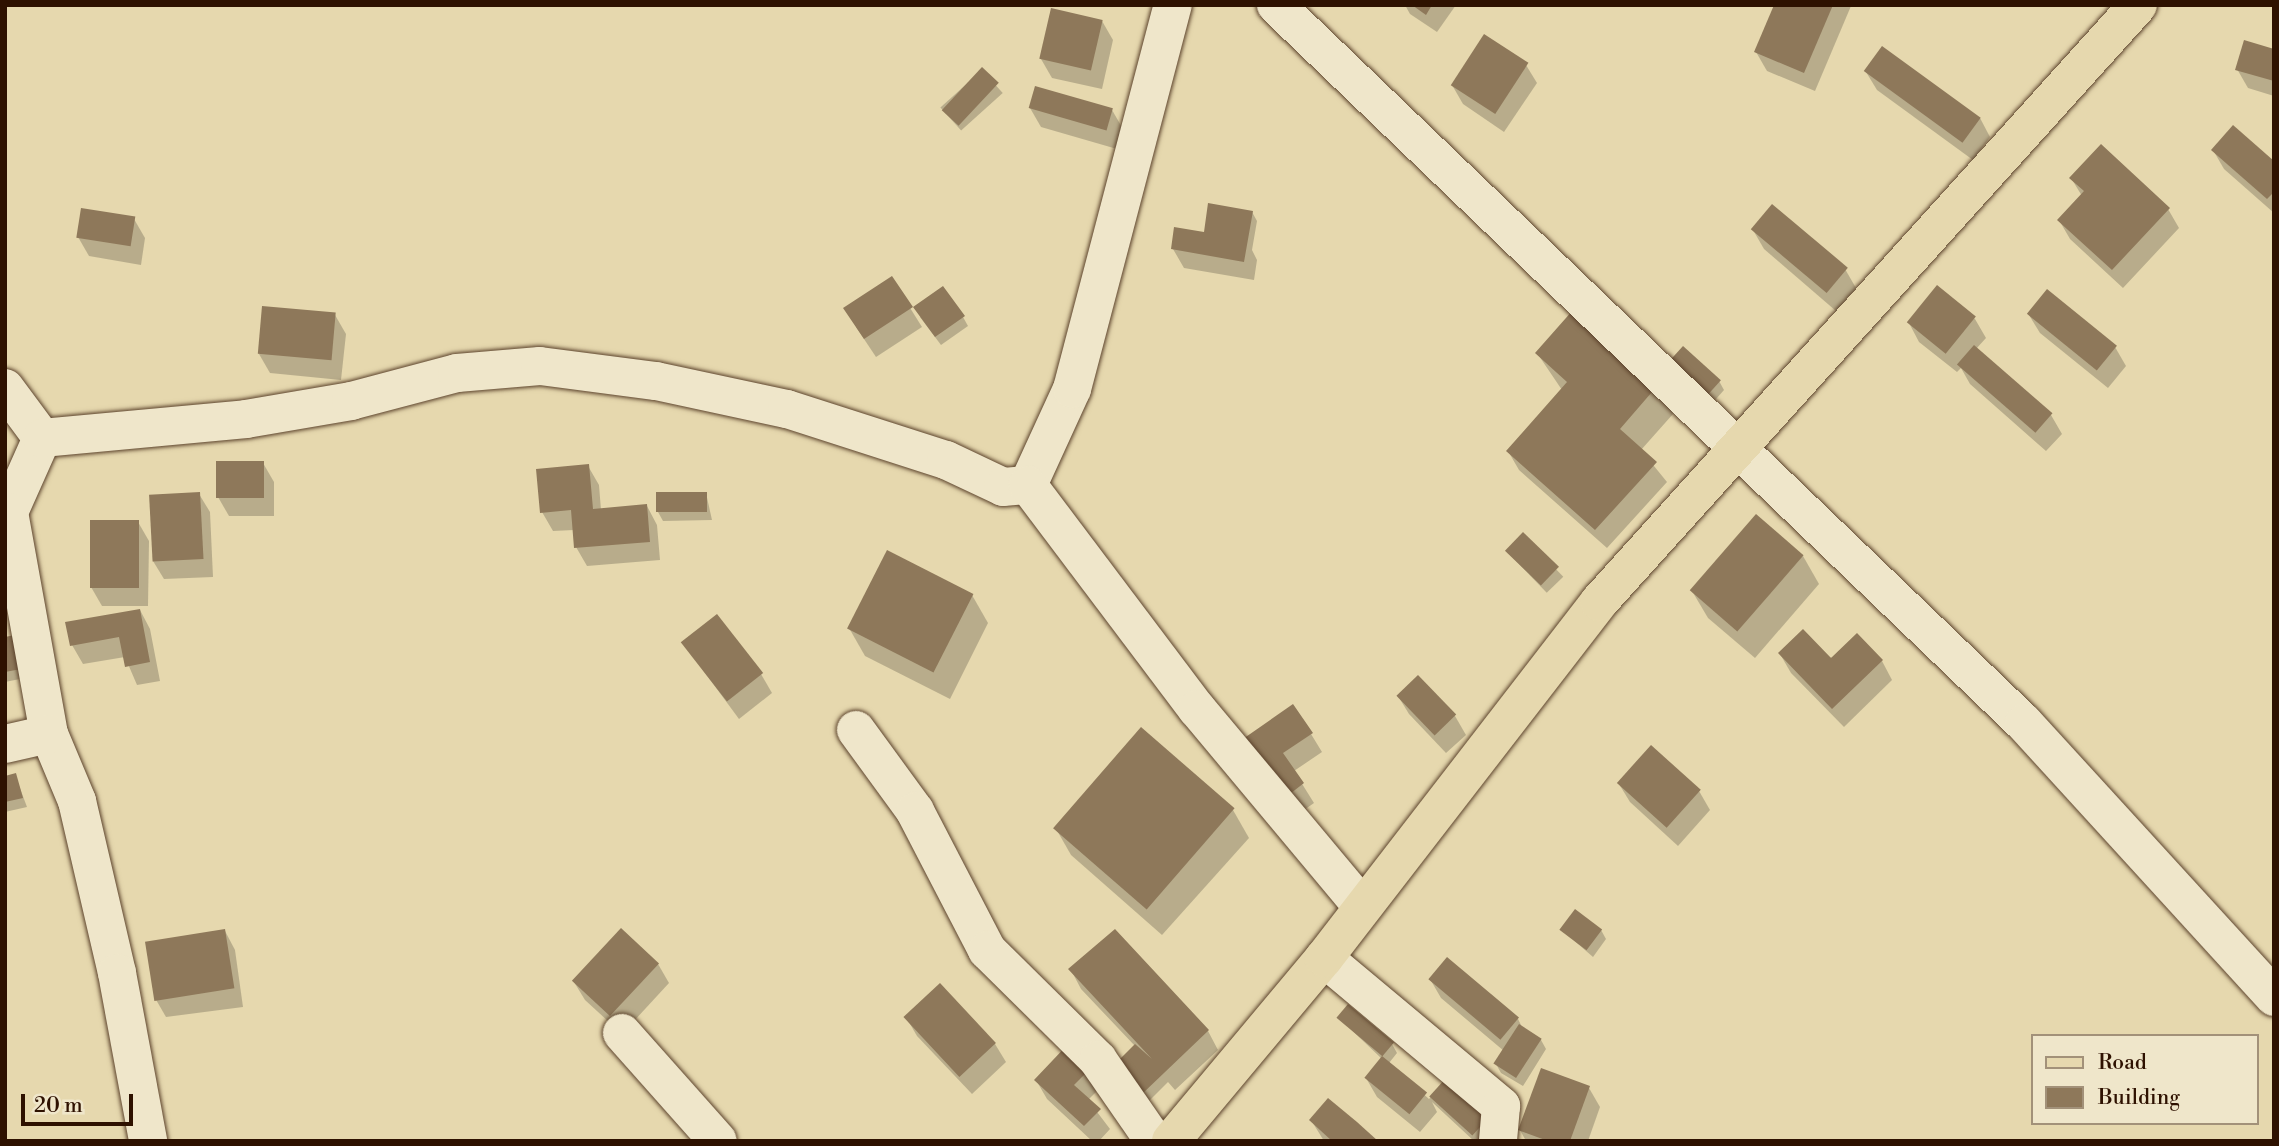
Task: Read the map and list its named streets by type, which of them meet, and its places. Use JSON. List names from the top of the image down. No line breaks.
{"legend":["Road","Building"],"scale_bar":"20 m"}
